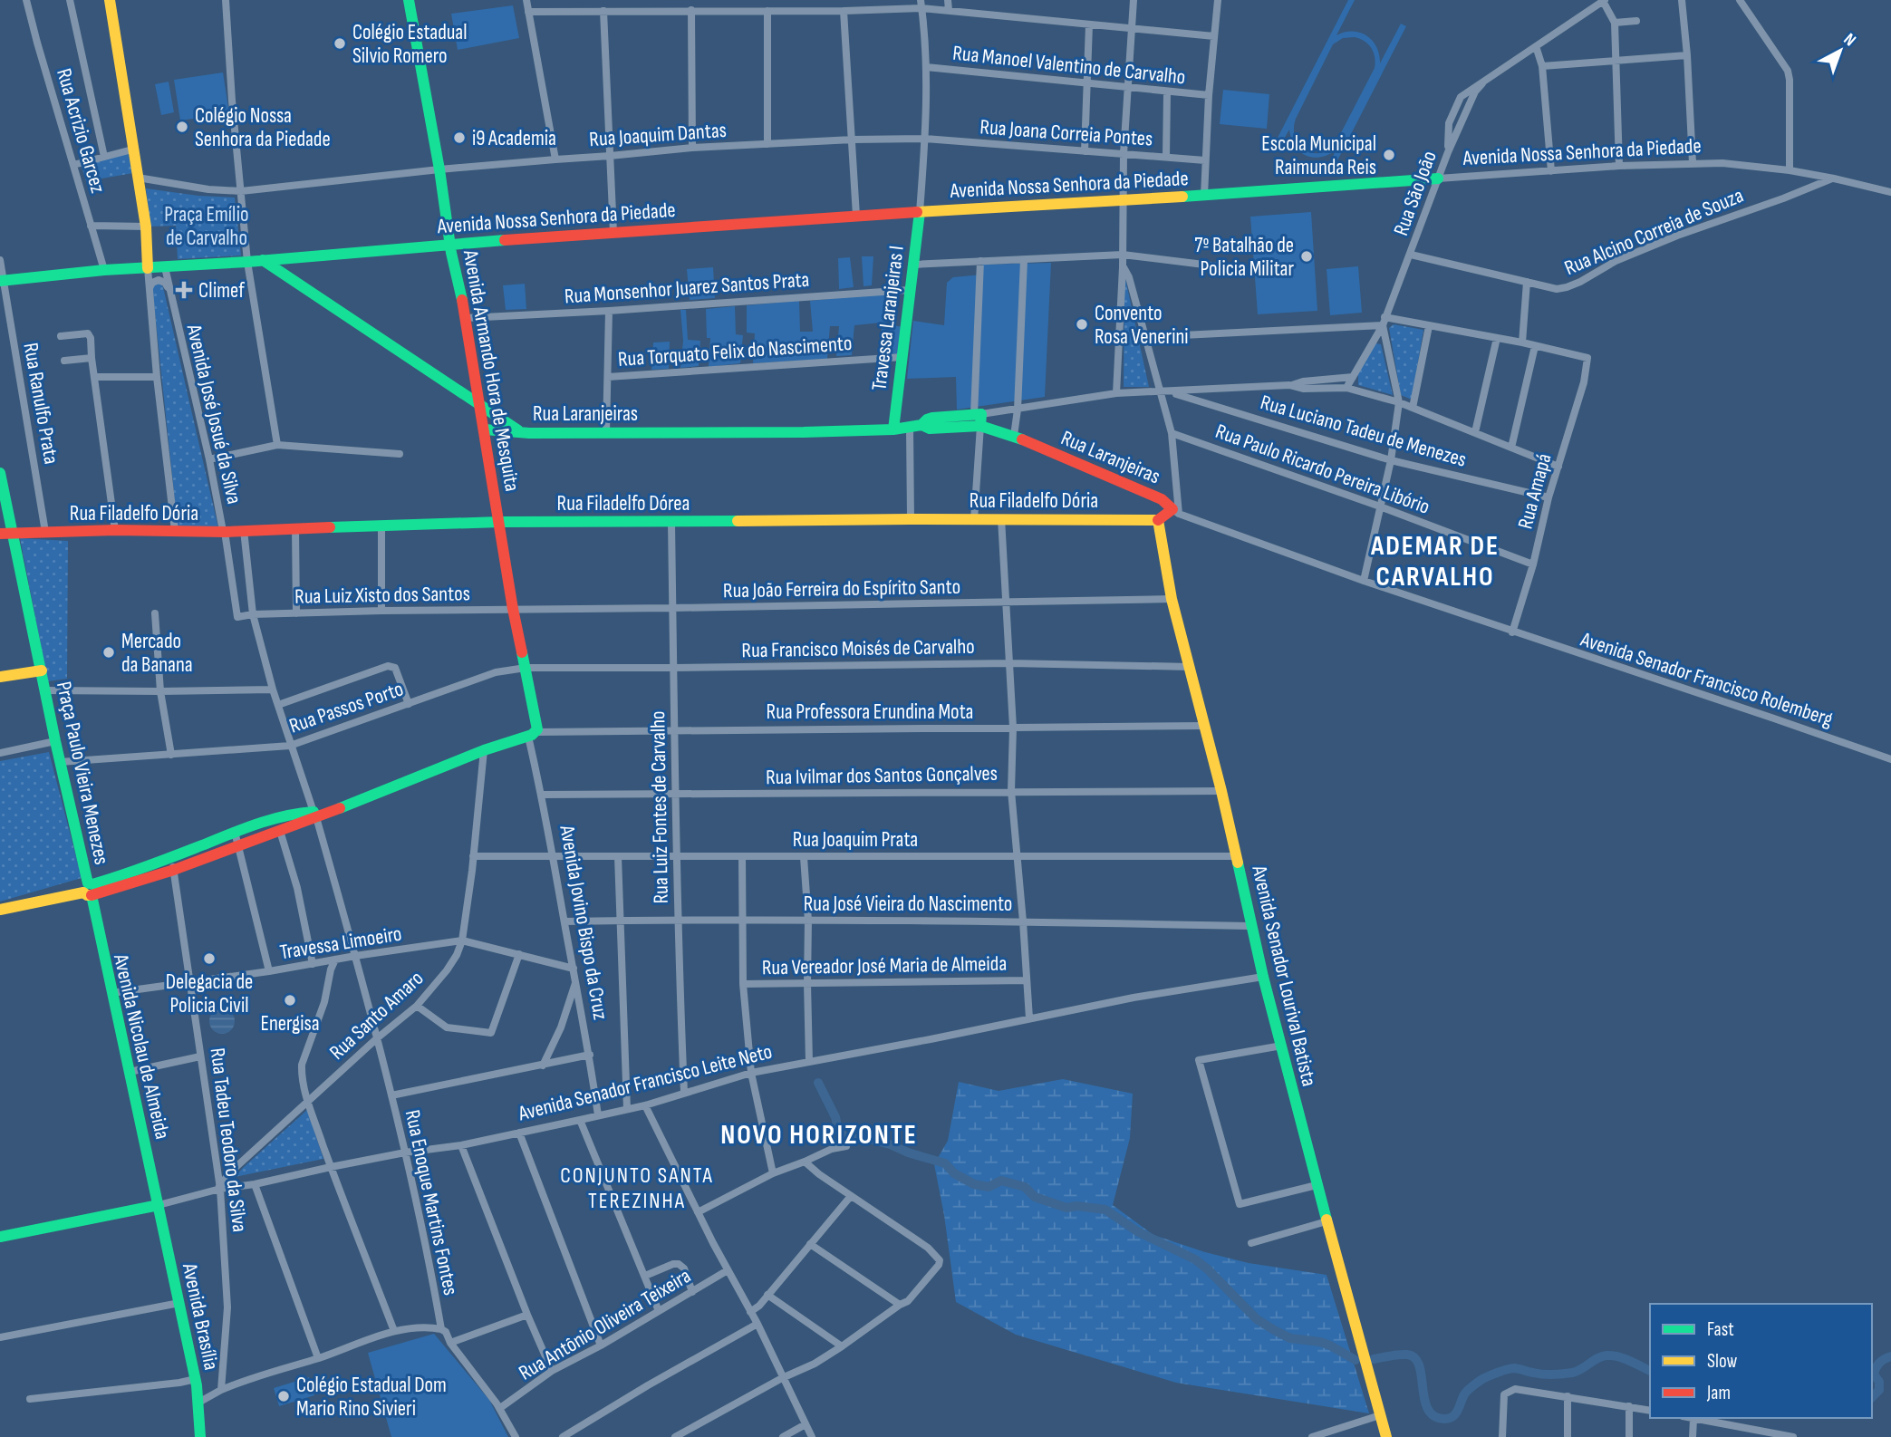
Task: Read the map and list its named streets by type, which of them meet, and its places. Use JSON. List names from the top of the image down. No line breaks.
{"streets":{"main road":["Avenida Nossa Senhora da Piedade","Travessa Laranjeiras I","Avenida Armando Hora de Mesquita","Rua Laranjeiras","Rua Filadelfo Dória","Rua Filadelfo Dórea","Praça Paulo Vieira Menezes","Avenida Jovino Bispo da Cruz","Avenida Senador Lourival Batista","Avenida Nicolau de Almeida","Avenida Senador Francisco Leite Neto","Avenida Brasília"],"street":["Rua Manoel Valentino de Carvalho","Rua Acrizio Garcez","Rua Joana Correia Pontes","Rua Joaquim Dantas","Rua São João","Rua Alcino Correia de Souza","Rua Monsenhor Juarez Santos Prata","Rua Torquato Felix do Nascimento","Rua Ranulfo Prata","Avenida José Josué da Silva","Rua Luciano Tadeu de Menezes","Rua Paulo Ricardo Pereira Libório","Rua Amapá","Rua João Ferreira do Espírito Santo","Rua Luiz Xisto dos Santos","Rua Francisco Moisés de Carvalho","Avenida Senador Francisco Rolemberg","Rua Passos Porto","Rua Professora Erundina Mota","Rua Ivilmar dos Santos Gonçalves","Rua Luiz Fontes de Carvalho","Rua Joaquim Prata","Rua José Vieira do Nascimento","Travessa Limoeiro","Rua Vereador José Maria de Almeida","Rua Santo Amaro","Rua Tadeu Teodoro da Silva","Rua Enoque Martins Fontes","Rua Antônio Oliveira Teixeira"]},"crossings":[["Rua Acrizio Garcez","Avenida Nossa Senhora da Piedade"],["Rua Joana Correia Pontes","Rua Joaquim Dantas"],["Rua Joaquim Dantas","Avenida Armando Hora de Mesquita"],["Avenida Nossa Senhora da Piedade","Rua São João"],["Avenida Nossa Senhora da Piedade","Rua Alcino Correia de Souza"],["Avenida Nossa Senhora da Piedade","Travessa Laranjeiras I"],["Avenida Nossa Senhora da Piedade","Avenida Armando Hora de Mesquita"],["Avenida Nossa Senhora da Piedade","Rua Ranulfo Prata"],["Avenida Nossa Senhora da Piedade","Rua Laranjeiras"],["Avenida Nossa Senhora da Piedade","Avenida José Josué da Silva"],["Rua São João","Rua Alcino Correia de Souza"],["Rua Monsenhor Juarez Santos Prata","Travessa Laranjeiras I"],["Rua Monsenhor Juarez Santos Prata","Avenida Armando Hora de Mesquita"],["Travessa Laranjeiras I","Rua Torquato Felix do Nascimento"],["Travessa Laranjeiras I","Rua Laranjeiras"],["Avenida Armando Hora de Mesquita","Rua Laranjeiras"],["Avenida Armando Hora de Mesquita","Rua Filadelfo Dórea"],["Avenida Armando Hora de Mesquita","Avenida Jovino Bispo da Cruz"],["Rua Ranulfo Prata","Rua Filadelfo Dória"],["Rua Laranjeiras","Avenida Senador Francisco Rolemberg"],["Avenida José Josué da Silva","Rua Filadelfo Dória"],["Avenida José Josué da Silva","Rua Filadelfo Dórea"],["Avenida José Josué da Silva","Rua Luiz Xisto dos Santos"],["Avenida José Josué da Silva","Rua Enoque Martins Fontes"],["Rua Luciano Tadeu de Menezes","Rua Amapá"],["Rua Paulo Ricardo Pereira Libório","Rua Amapá"],["Rua Amapá","Avenida Senador Francisco Rolemberg"],["Rua Filadelfo Dória","Rua Filadelfo Dórea"],["Rua Filadelfo Dória","Praça Paulo Vieira Menezes"],["Rua Filadelfo Dória","Avenida Senador Lourival Batista"],["Rua Filadelfo Dórea","Rua Luiz Fontes de Carvalho"],["Rua Filadelfo Dórea","Avenida Jovino Bispo da Cruz"],["Rua Filadelfo Dórea","Rua Enoque Martins Fontes"],["Rua João Ferreira do Espírito Santo","Rua Luiz Xisto dos Santos"],["Rua João Ferreira do Espírito Santo","Rua Luiz Fontes de Carvalho"],["Rua João Ferreira do Espírito Santo","Avenida Jovino Bispo da Cruz"],["Rua João Ferreira do Espírito Santo","Avenida Senador Lourival Batista"],["Rua Luiz Xisto dos Santos","Avenida Jovino Bispo da Cruz"],["Rua Luiz Xisto dos Santos","Rua Enoque Martins Fontes"],["Rua Francisco Moisés de Carvalho","Rua Passos Porto"],["Rua Francisco Moisés de Carvalho","Rua Luiz Fontes de Carvalho"],["Rua Francisco Moisés de Carvalho","Avenida Jovino Bispo da Cruz"],["Rua Francisco Moisés de Carvalho","Avenida Senador Lourival Batista"],["Rua Passos Porto","Praça Paulo Vieira Menezes"],["Rua Passos Porto","Avenida Jovino Bispo da Cruz"],["Rua Passos Porto","Rua Enoque Martins Fontes"],["Rua Professora Erundina Mota","Rua Luiz Fontes de Carvalho"],["Rua Professora Erundina Mota","Avenida Jovino Bispo da Cruz"],["Rua Professora Erundina Mota","Avenida Senador Lourival Batista"],["Praça Paulo Vieira Menezes","Avenida Nicolau de Almeida"],["Rua Ivilmar dos Santos Gonçalves","Rua Luiz Fontes de Carvalho"],["Rua Ivilmar dos Santos Gonçalves","Avenida Jovino Bispo da Cruz"],["Rua Ivilmar dos Santos Gonçalves","Avenida Senador Lourival Batista"],["Rua Luiz Fontes de Carvalho","Rua Joaquim Prata"],["Rua Luiz Fontes de Carvalho","Rua José Vieira do Nascimento"],["Rua Luiz Fontes de Carvalho","Avenida Senador Francisco Leite Neto"],["Rua Joaquim Prata","Avenida Jovino Bispo da Cruz"],["Rua Joaquim Prata","Avenida Senador Lourival Batista"],["Rua Joaquim Prata","Rua Santo Amaro"],["Rua José Vieira do Nascimento","Avenida Jovino Bispo da Cruz"],["Rua José Vieira do Nascimento","Avenida Senador Lourival Batista"],["Avenida Jovino Bispo da Cruz","Travessa Limoeiro"],["Avenida Jovino Bispo da Cruz","Avenida Senador Francisco Leite Neto"],["Travessa Limoeiro","Rua Santo Amaro"],["Travessa Limoeiro","Avenida Nicolau de Almeida"],["Travessa Limoeiro","Rua Tadeu Teodoro da Silva"],["Travessa Limoeiro","Rua Enoque Martins Fontes"],["Avenida Senador Lourival Batista","Avenida Senador Francisco Leite Neto"],["Rua Santo Amaro","Avenida Senador Francisco Leite Neto"],["Rua Santo Amaro","Rua Tadeu Teodoro da Silva"],["Rua Santo Amaro","Rua Enoque Martins Fontes"],["Avenida Nicolau de Almeida","Avenida Senador Francisco Leite Neto"],["Avenida Nicolau de Almeida","Avenida Brasília"],["Avenida Senador Francisco Leite Neto","Rua Tadeu Teodoro da Silva"],["Avenida Senador Francisco Leite Neto","Rua Enoque Martins Fontes"],["Avenida Senador Francisco Leite Neto","Avenida Brasília"],["Rua Enoque Martins Fontes","Rua Antônio Oliveira Teixeira"]],"districts":["ADEMAR DE CARVALHO","NOVO HORIZONTE","CONJUNTO SANTA TEREZINHA"],"parks":["Praça Emílio de Carvalho"],"places":{"other":["Colégio Estadual Silvio Romero","Colégio Nossa Senhora da Piedade","i9 Academia","Escola Municipal Raimunda Reis","7º Batalhão de Policia Militar","Convento Rosa Venerini","Mercado da Banana","Delegacia de Policia Civil","Energisa","Colégio Estadual Dom Mario Rino Sivieri"],"health":["Climef"]},"legend":["Fast","Slow","Jam"],"north":"top right"}
